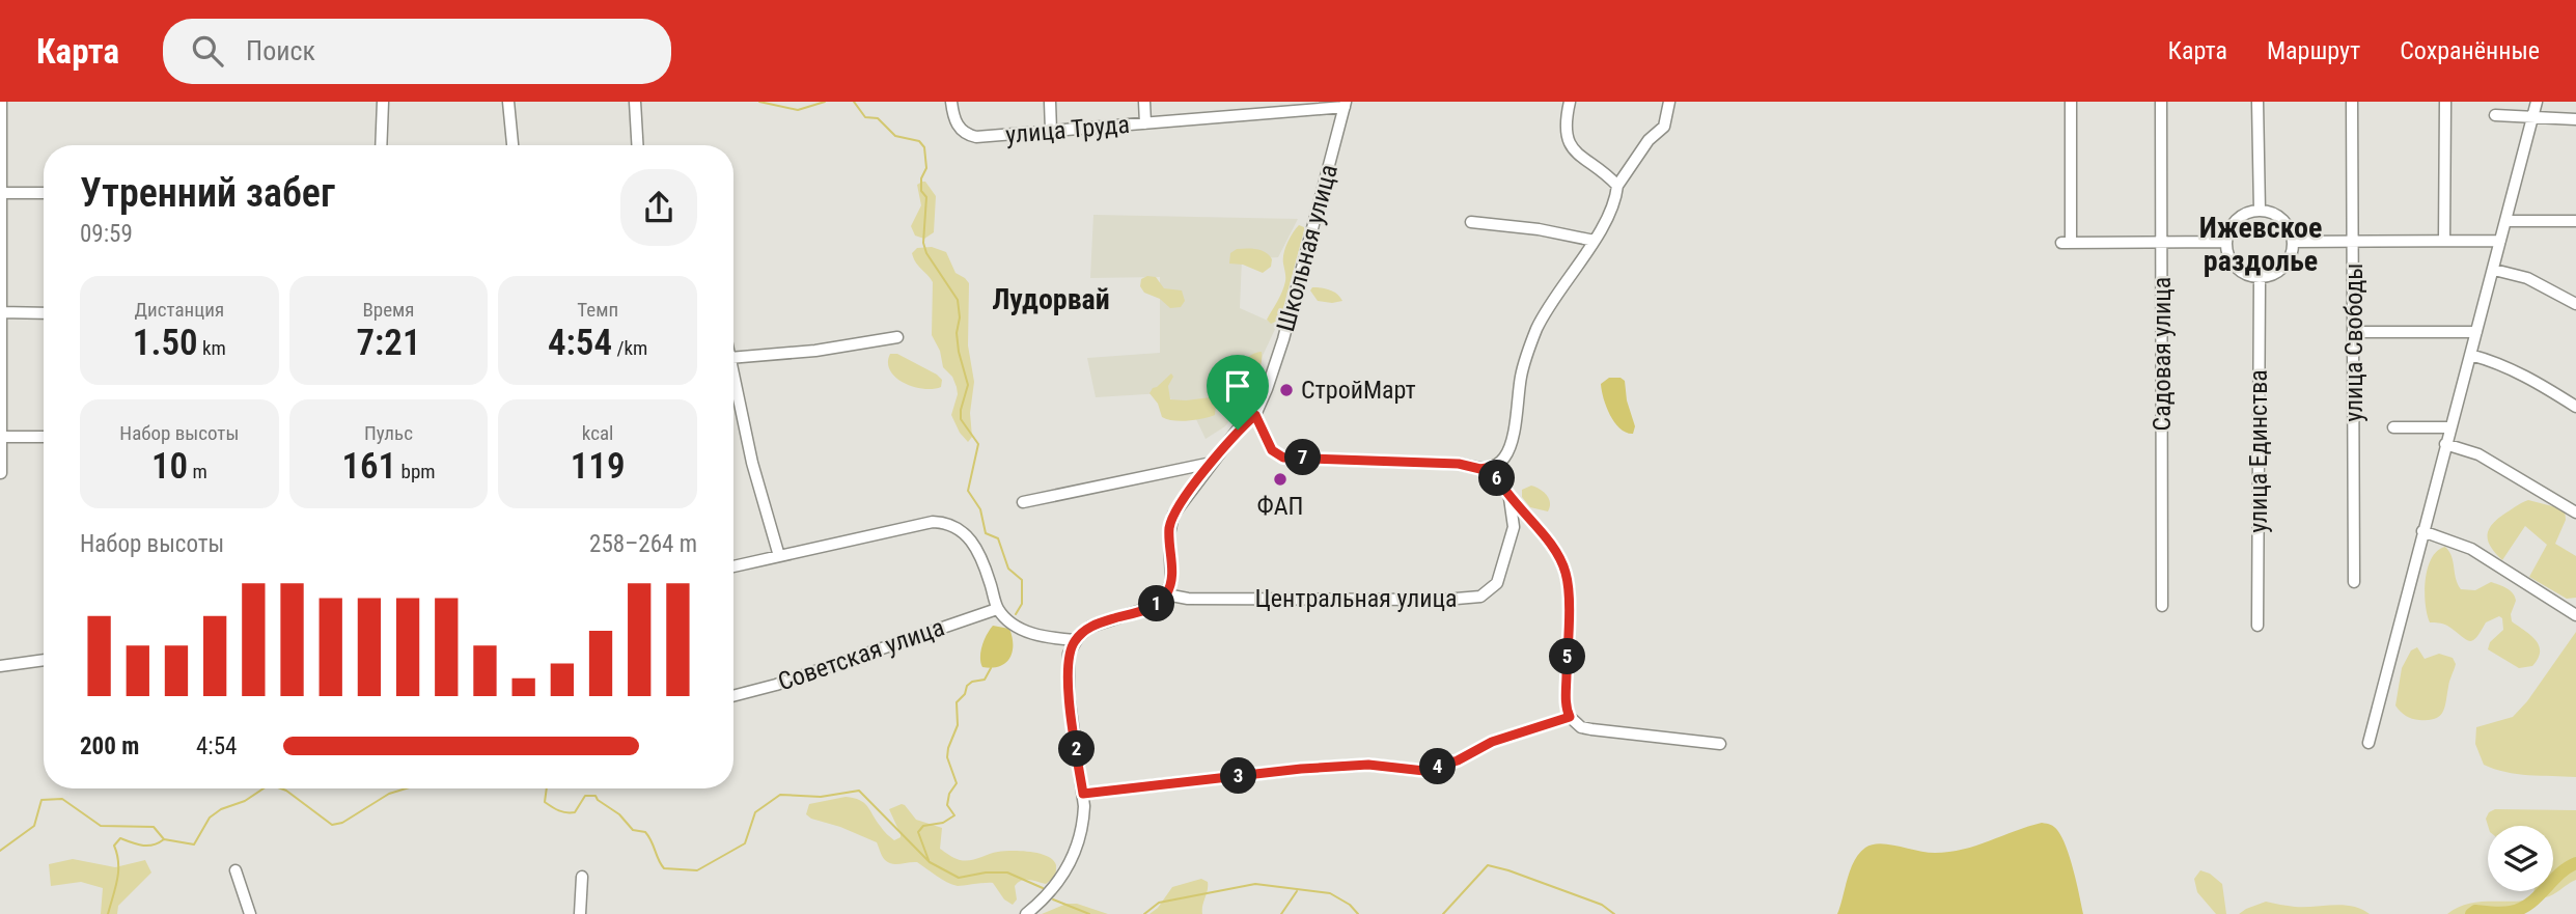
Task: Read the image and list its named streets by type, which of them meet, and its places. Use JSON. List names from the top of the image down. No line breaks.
{"streets":{"street":["улица Труда","Школьная улица","улица Свободы","Садовая улица","улица Единства","Центральная улица","Советская улица"]},"crossings":[["улица Труда","Школьная улица"]],"districts":["Ижевское раздолье","Лудорвай"],"places":["СтройМарт","ФАП"],"page":{"header":"Карта","search":"Поиск","nav":["Карта","Маршрут","Сохранённые"],"heading":["Утренний забег","09:59"],"stats":[["Дистанция","1.50 km"],["Время","7:21"],["Темп","4:54 /km"],["Набор высоты","10 m"],["Пульс","161 bpm"],["kcal","119"]],"pins":["7","6","1","5","2","4","3"],"chart":["Набор высоты","258–264 m"],"list":[{"name":"200 m","note":"4:54"}]}}
